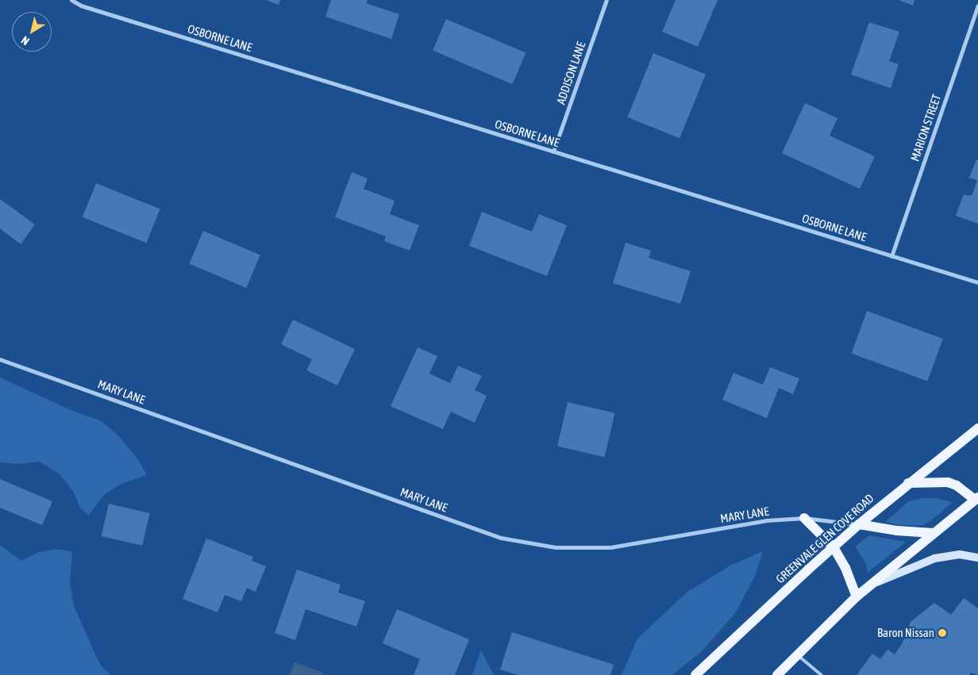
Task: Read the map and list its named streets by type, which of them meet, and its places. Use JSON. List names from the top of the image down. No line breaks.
{"streets":{"main road":["GREENVALE GLEN COVE ROAD"],"street":["OSBORNE LANE","ADDISON LANE","MARION STREET","MARY LANE"]},"crossings":[["OSBORNE LANE","ADDISON LANE"],["OSBORNE LANE","MARION STREET"],["MARY LANE","GREENVALE GLEN COVE ROAD"]],"places":["Baron Nissan"],"north":"bottom left"}
